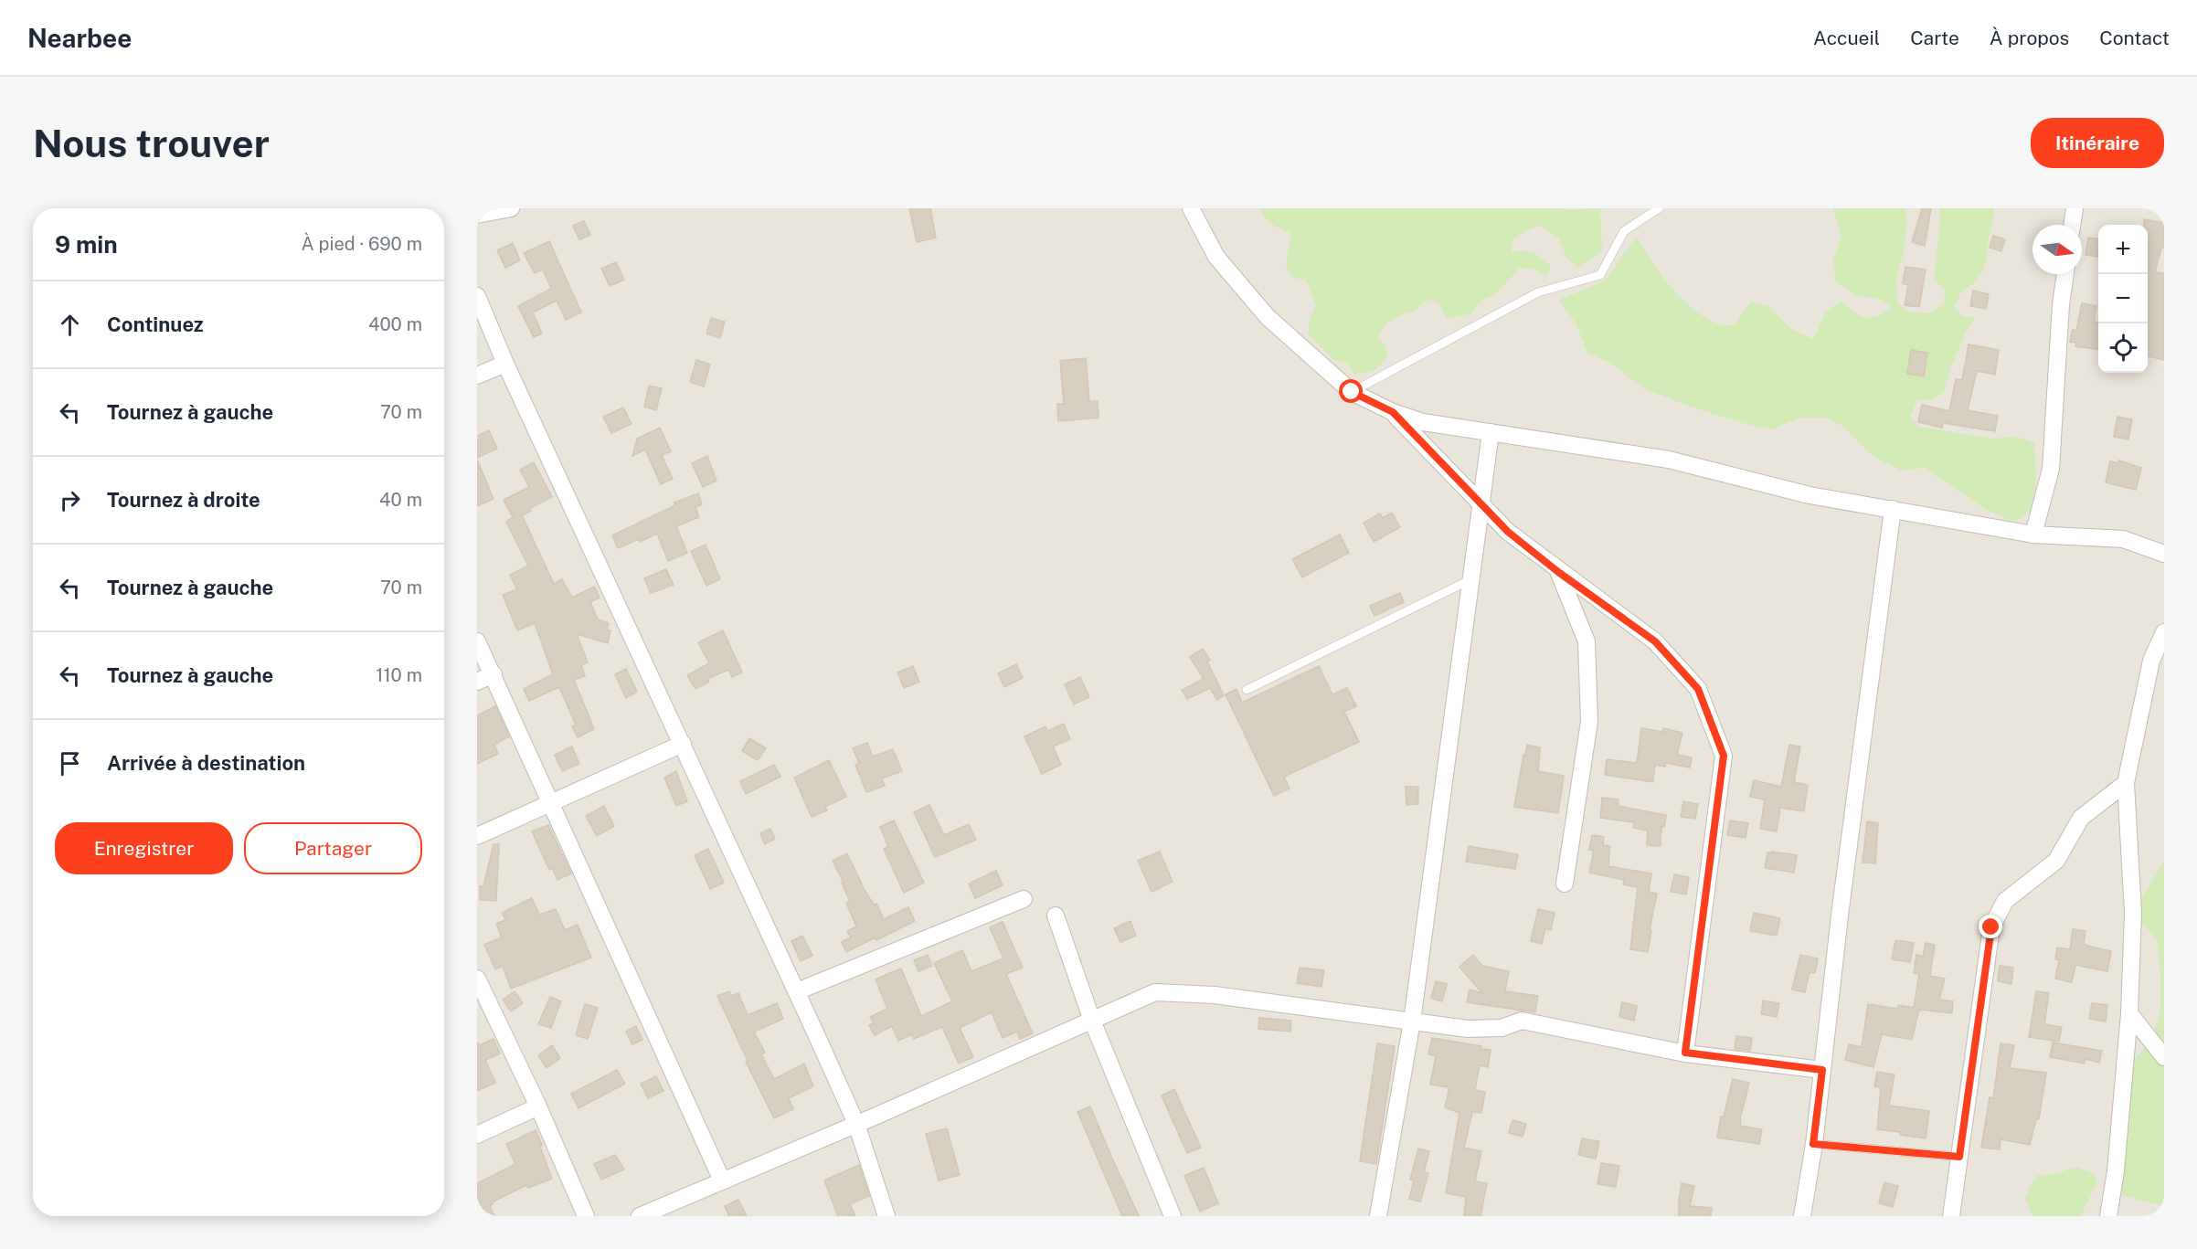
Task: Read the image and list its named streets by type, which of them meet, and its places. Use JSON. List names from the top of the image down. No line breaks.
{"north":"right","page":{"header":"Nearbee","nav":["Accueil","Carte","À propos","Contact"],"buttons":["Itinéraire",["Enregistrer","Partager"]],"title":"Nous trouver","heading":["9 min","À pied · 690 m"],"map_buttons":["+","−"],"list":[["Continuez","400 m"],["Tournez à gauche","70 m"],["Tournez à droite","40 m"],["Tournez à gauche","70 m"],["Tournez à gauche","110 m"],"Arrivée à destination"]}}
